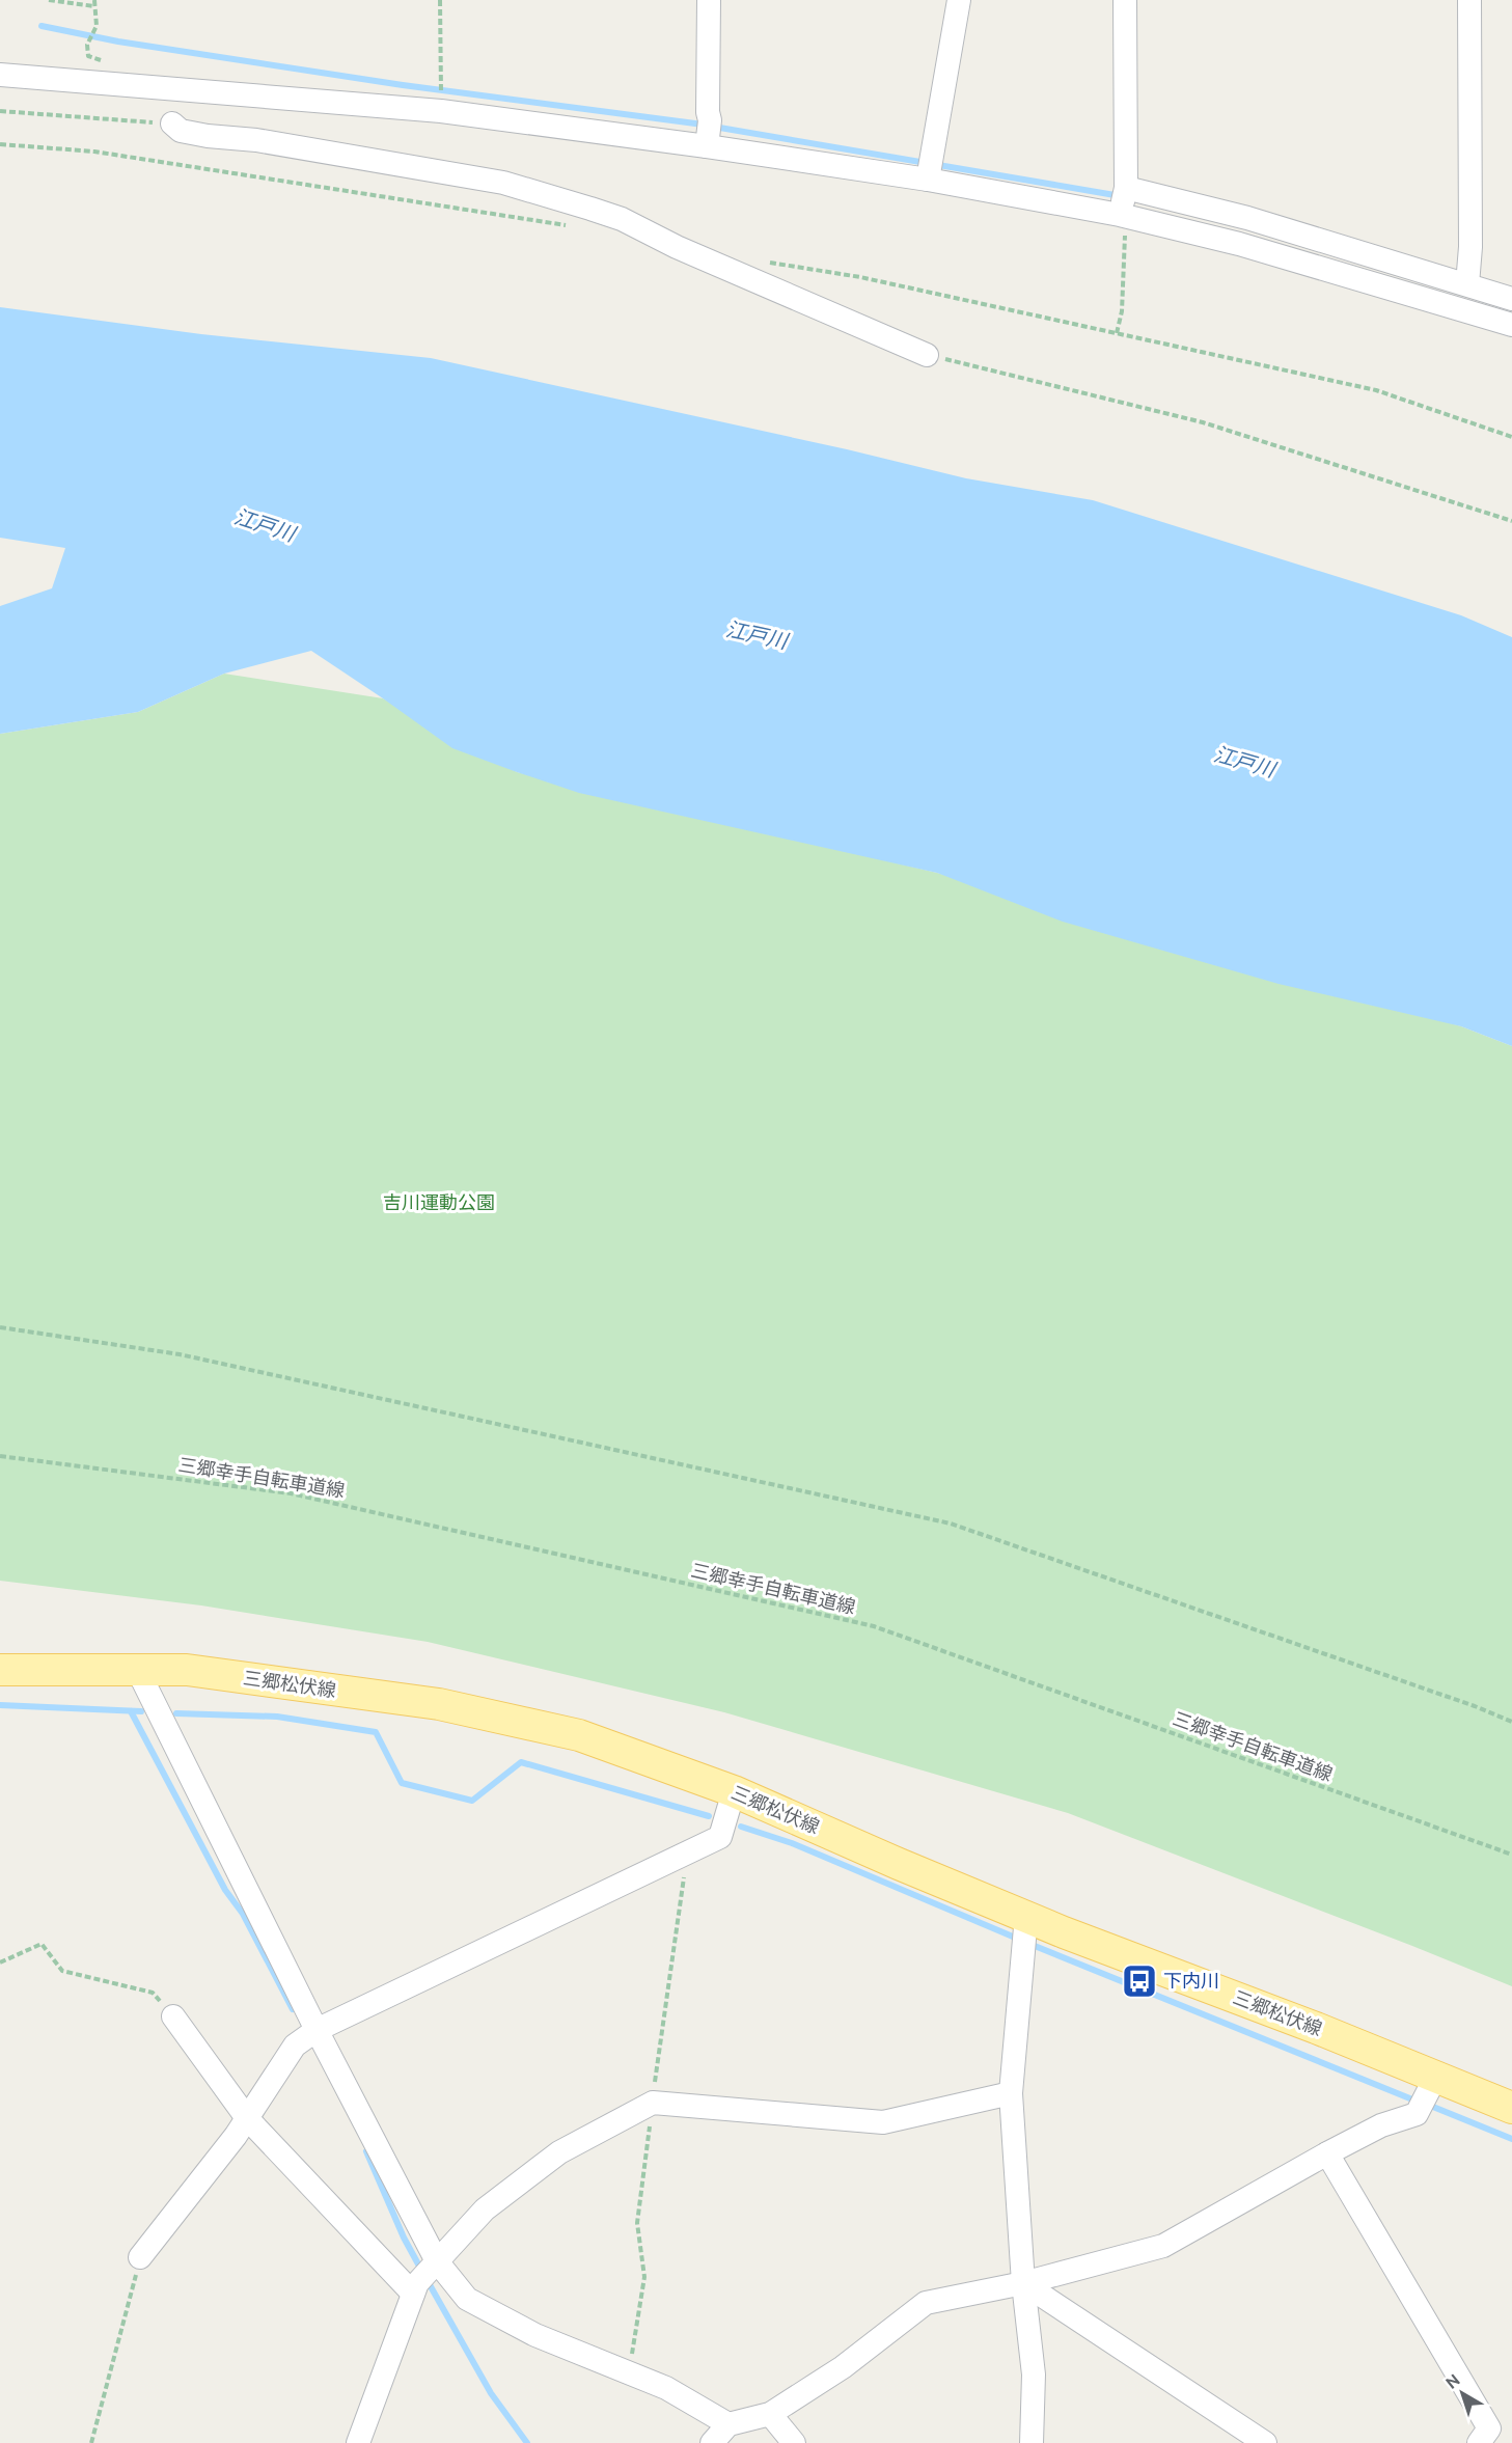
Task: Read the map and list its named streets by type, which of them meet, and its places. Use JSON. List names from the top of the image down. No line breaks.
{"streets":{"main road":["三郷松伏線"],"path":["三郷幸手自転車道線"]},"water":["江戸川"],"parks":["吉川運動公園"],"places":{"bus stop":["下内川"]},"north":"top left"}
